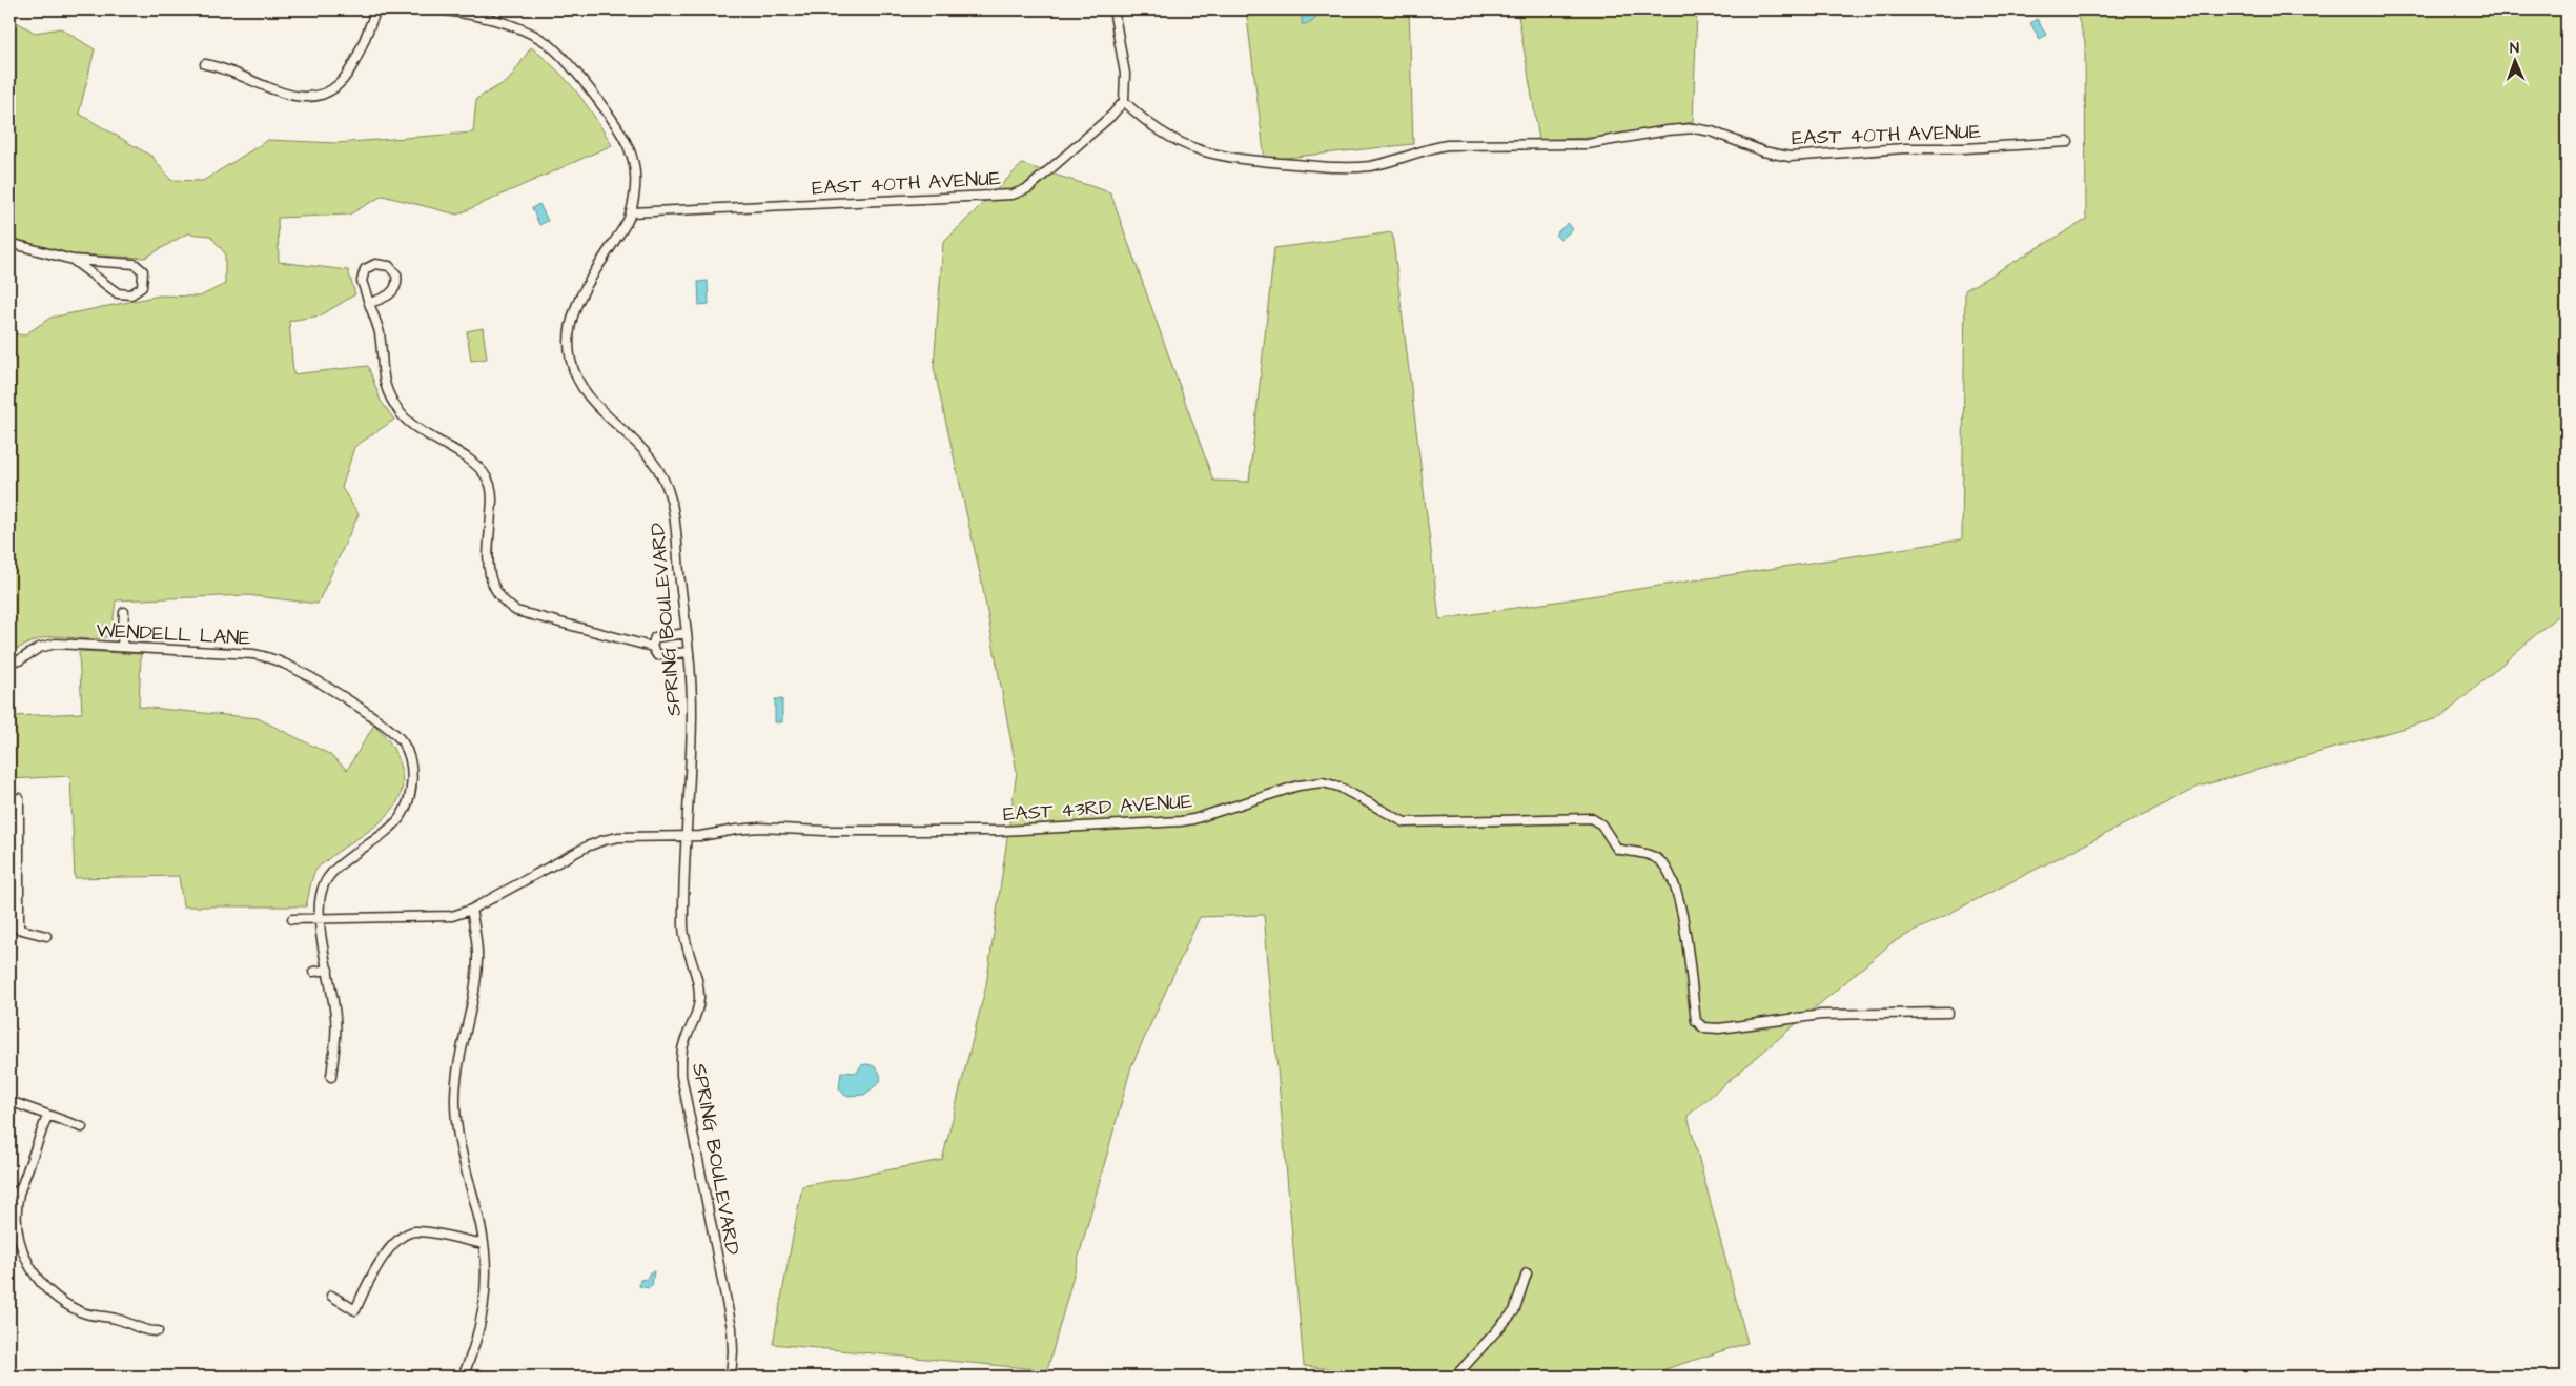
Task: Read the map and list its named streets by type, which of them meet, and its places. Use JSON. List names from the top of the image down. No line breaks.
{"streets":{"street":["EAST 40TH AVENUE","SPRING BOULEVARD","WENDELL LANE","EAST 43RD AVENUE"]},"crossings":[["EAST 40TH AVENUE","SPRING BOULEVARD"],["SPRING BOULEVARD","EAST 43RD AVENUE"],["WENDELL LANE","EAST 43RD AVENUE"]],"north":"top"}
